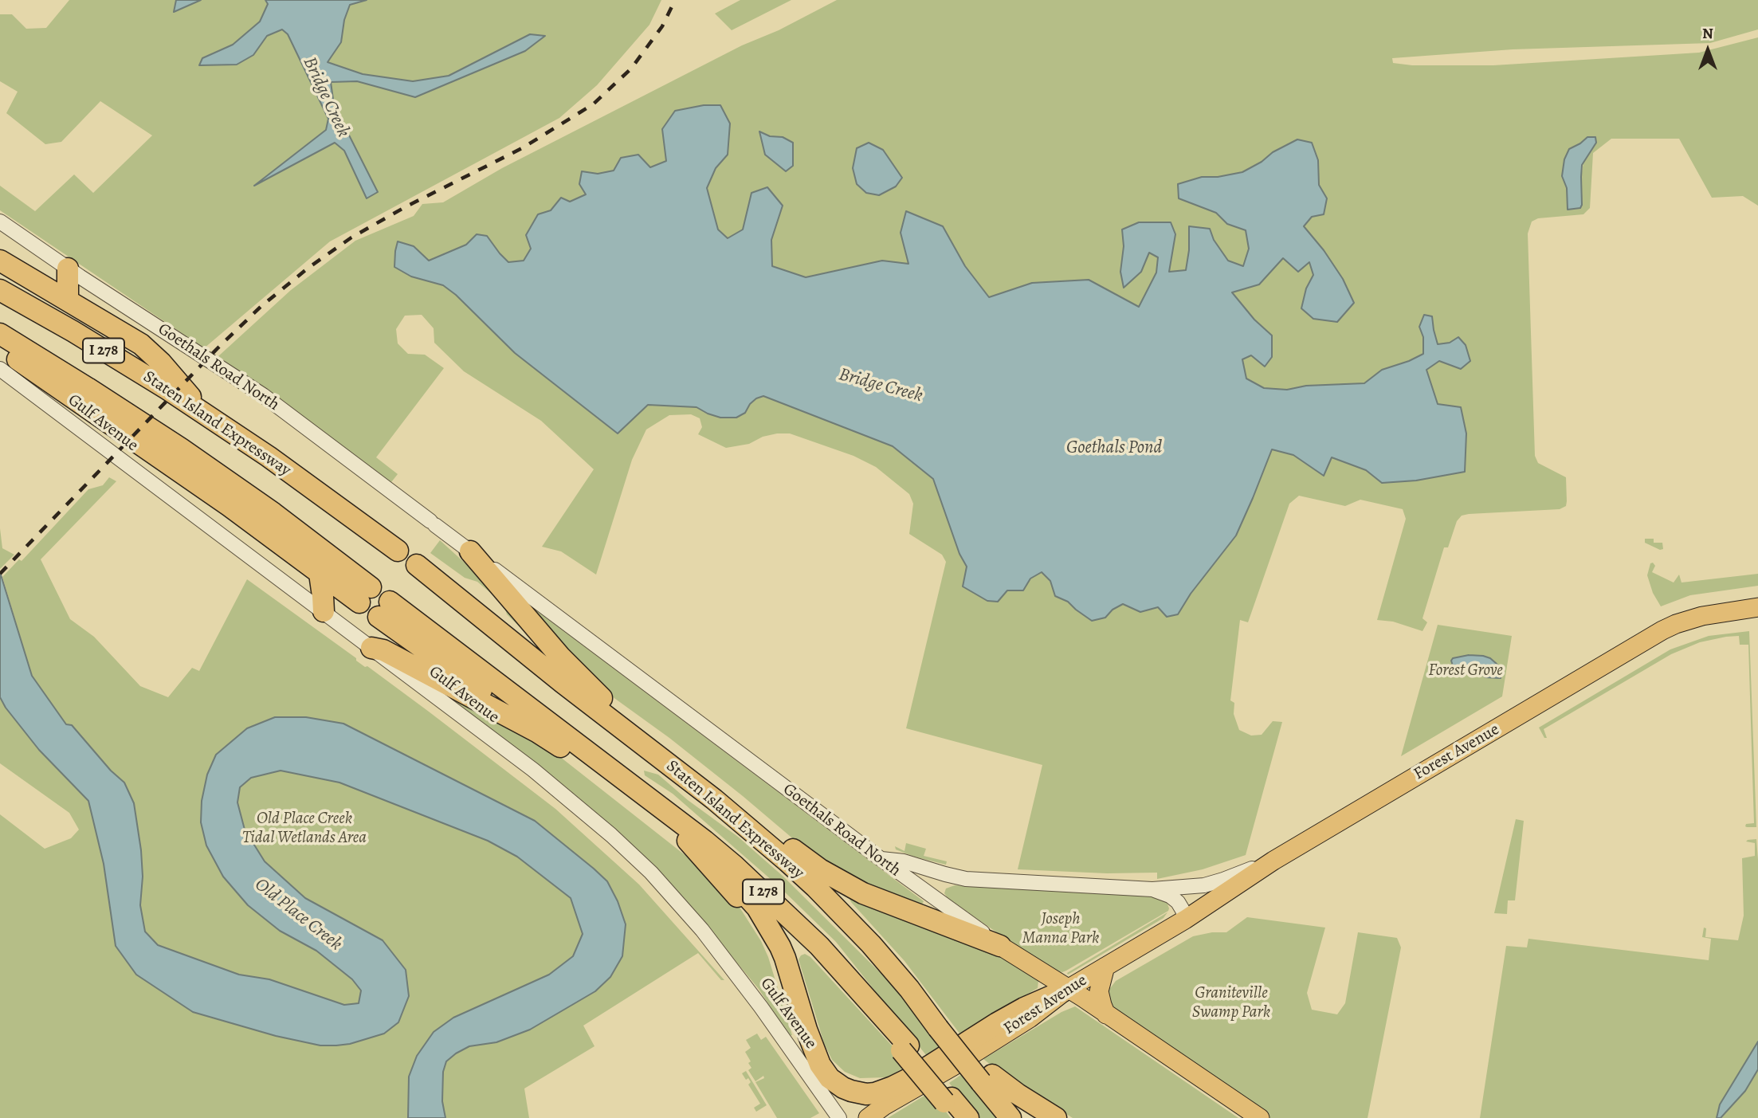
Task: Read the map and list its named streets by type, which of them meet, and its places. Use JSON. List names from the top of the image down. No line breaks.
{"streets":{"highway":["I 278","Staten Island Expressway"],"main road":["Goethals Road North","Forest Avenue"],"street":["Gulf Avenue"]},"crossings":[["Goethals Road North","Forest Avenue"]],"water":["Bridge Creek","Goethals Pond","Old Place Creek"],"parks":["Forest Grove","Old Place Creek Tidal Wetlands Area","Joseph Manna Park","Graniteville Swamp Park"],"north":"top"}
